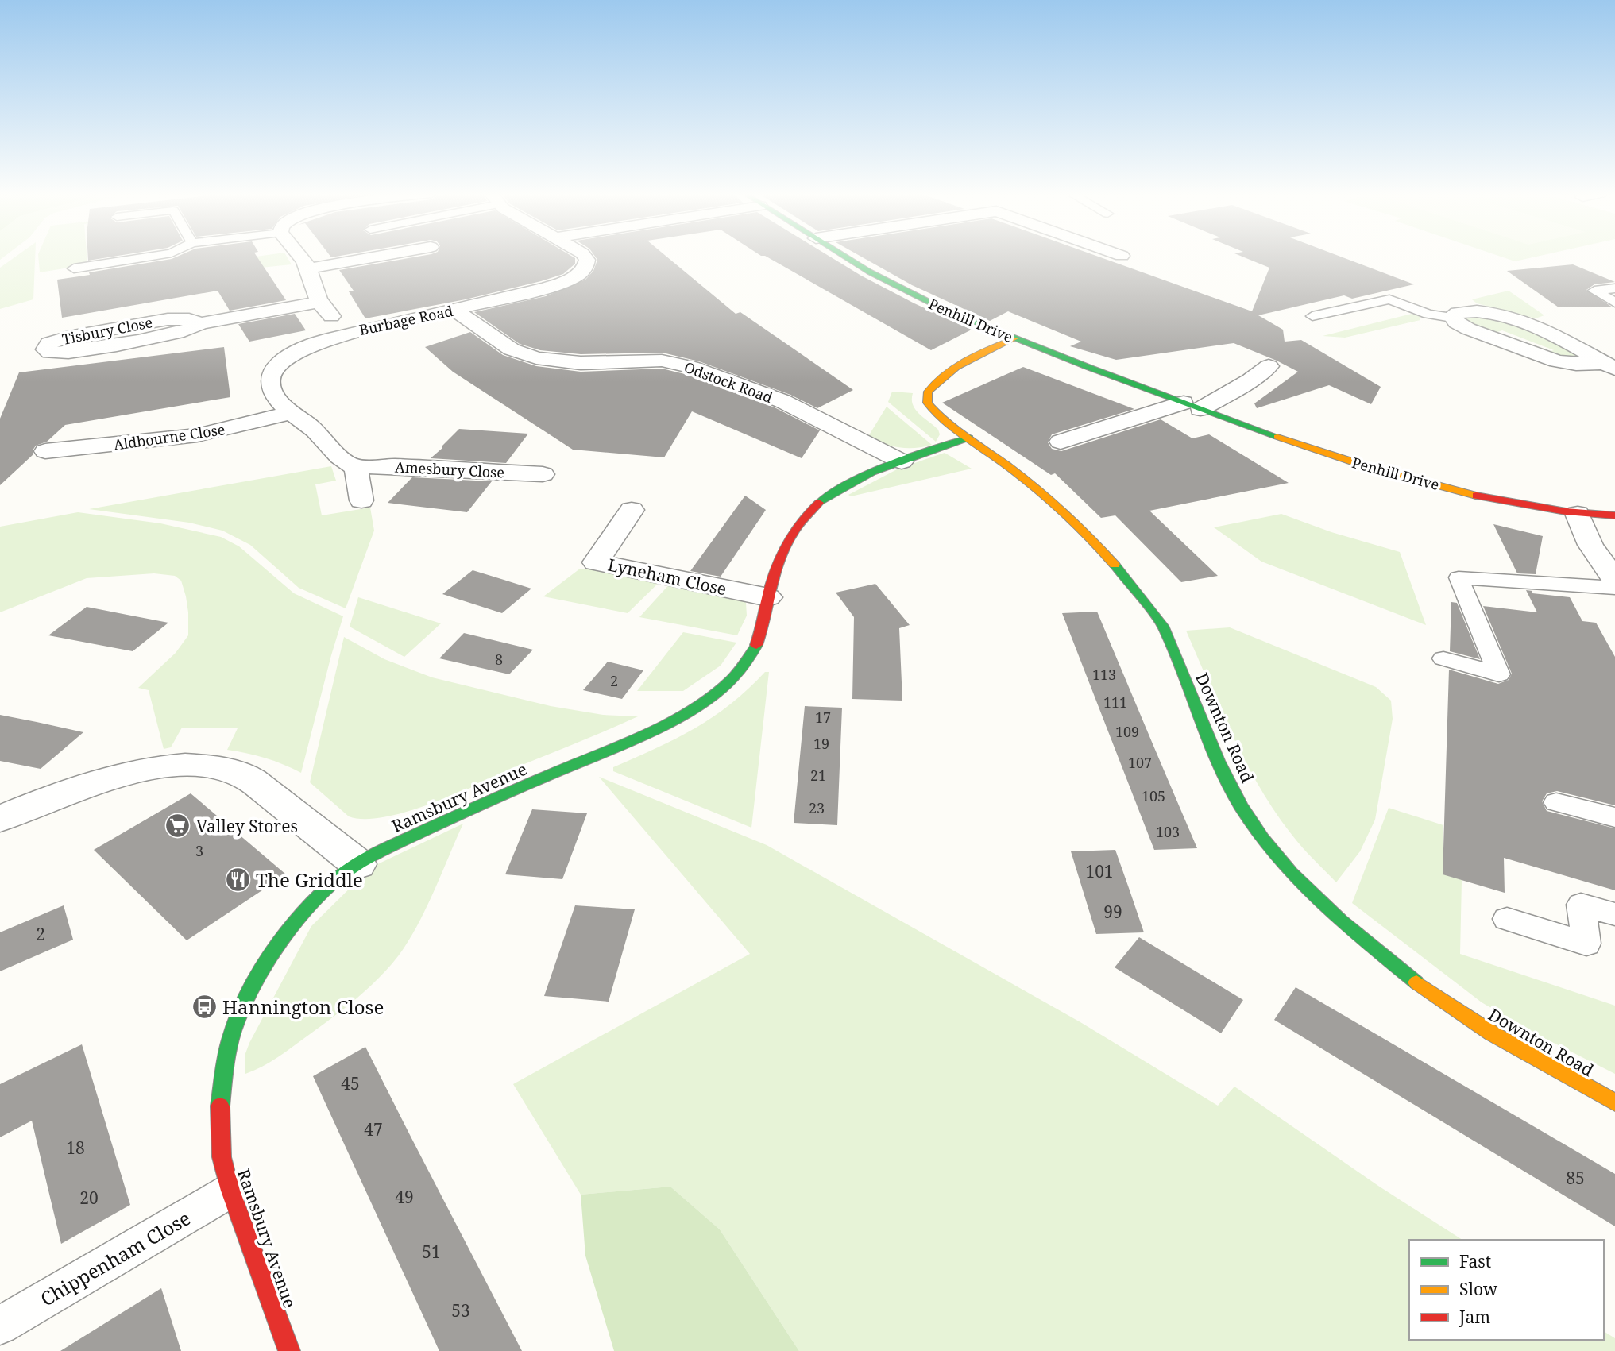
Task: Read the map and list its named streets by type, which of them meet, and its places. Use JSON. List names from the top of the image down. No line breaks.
{"streets":{"street":["Burbage Road","Penhill Drive","Tisbury Close","Odstock Road","Aldbourne Close","Amesbury Close","Lyneham Close","Downton Road","Ramsbury Avenue"],"lane":["Chippenham Close"]},"crossings":[["Burbage Road","Odstock Road"],["Burbage Road","Aldbourne Close"],["Burbage Road","Amesbury Close"],["Penhill Drive","Downton Road"],["Odstock Road","Ramsbury Avenue"],["Lyneham Close","Ramsbury Avenue"],["Downton Road","Ramsbury Avenue"],["Ramsbury Avenue","Chippenham Close"]],"places":{"supermarket":["Valley Stores"],"restaurant":["The Griddle"],"bus stop":["Hannington Close"]},"house_numbers":["8","113","2","111","17","109","19","107","21","105","23","103","3","101","99","2","45","47","18","85","49","20","51","53"],"legend":["Fast","Slow","Jam"]}
